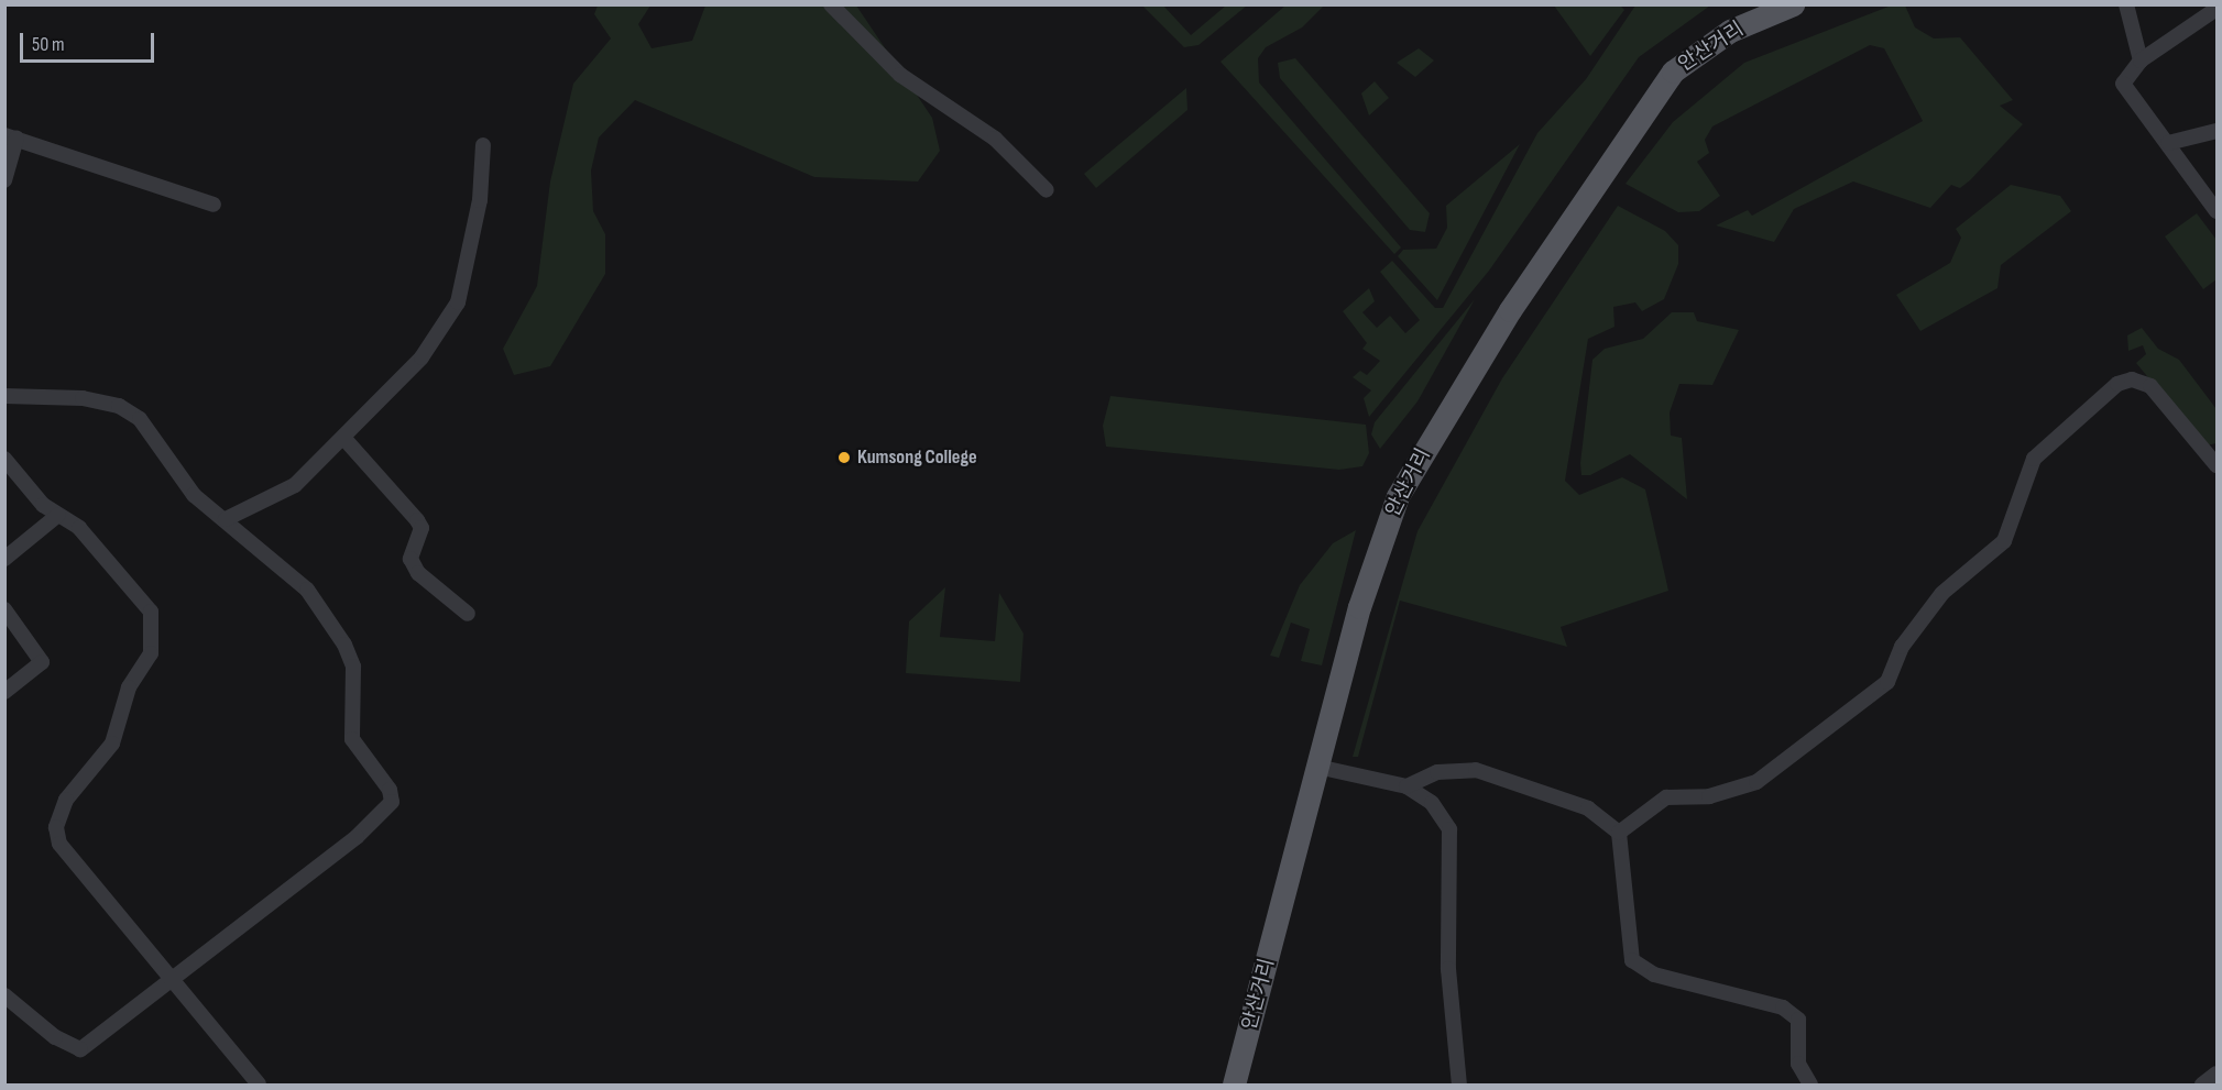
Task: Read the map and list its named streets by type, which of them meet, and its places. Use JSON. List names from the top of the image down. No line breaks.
{"streets":{"main road":["안산거리"]},"places":["Kumsong College"],"scale_bar":"50 m"}
